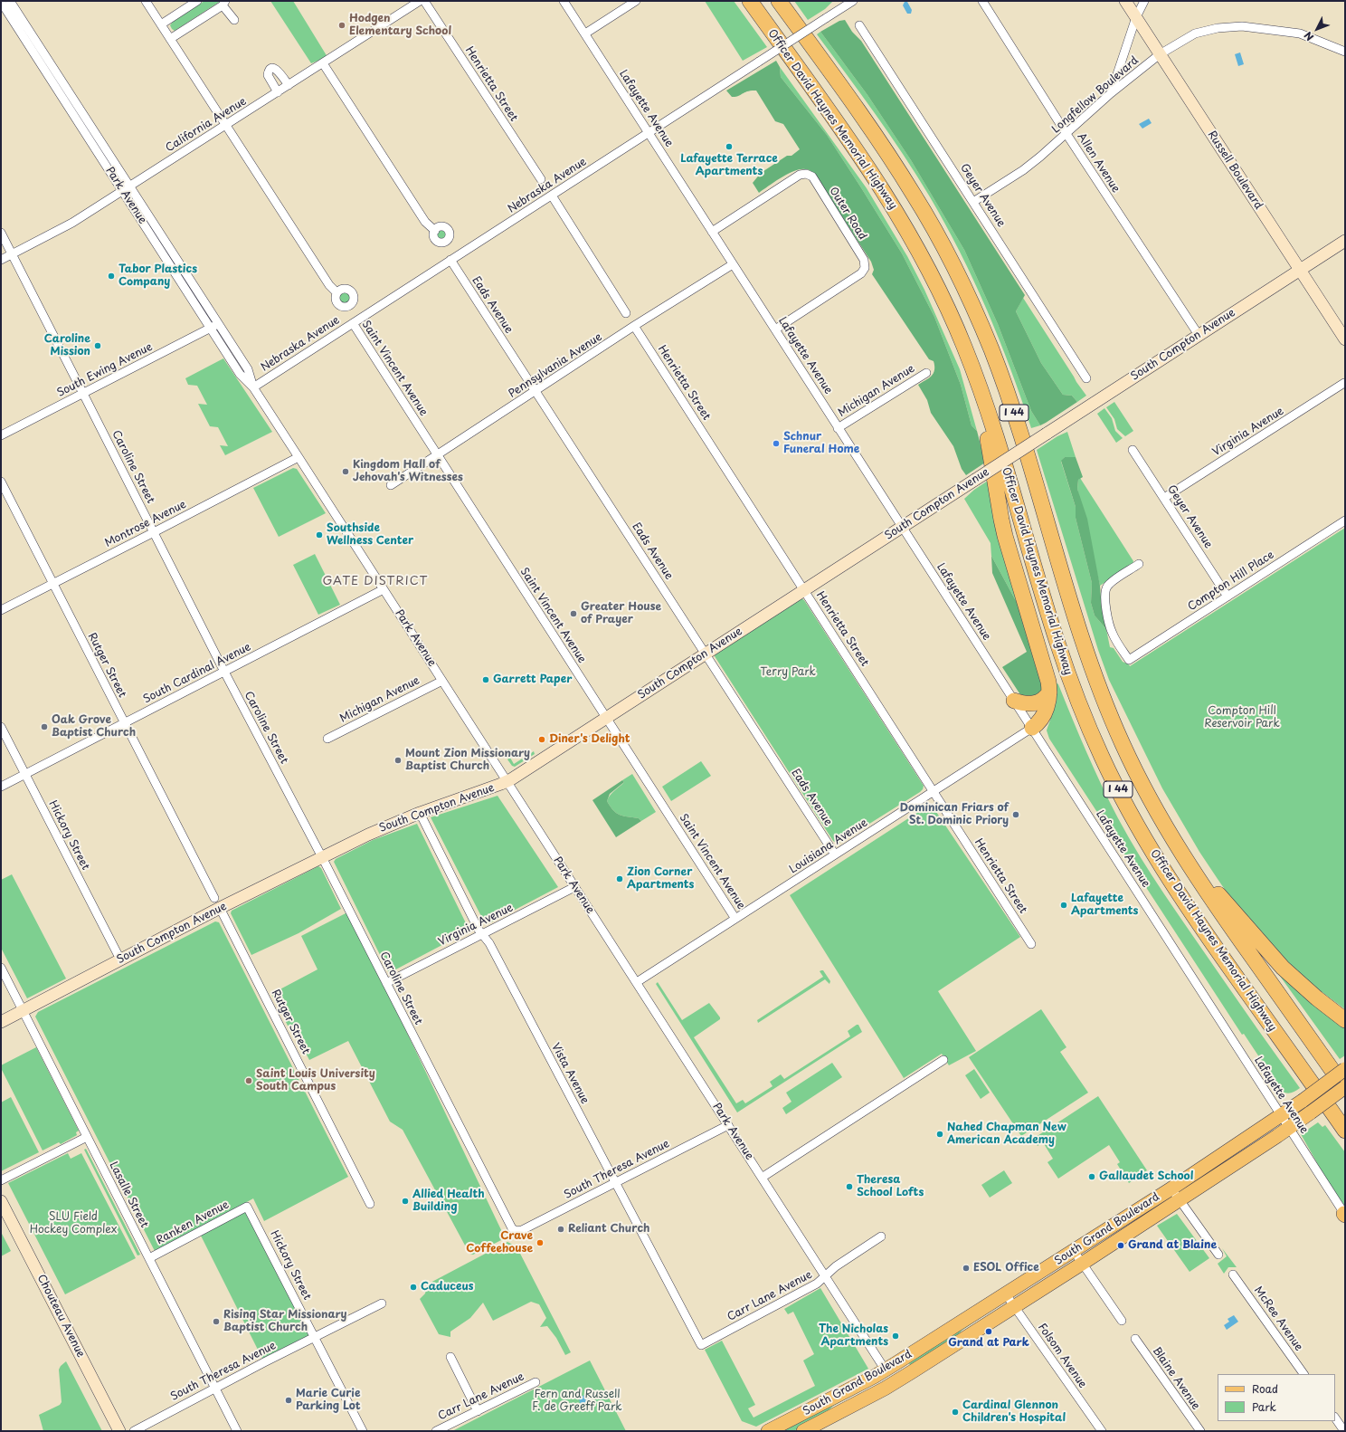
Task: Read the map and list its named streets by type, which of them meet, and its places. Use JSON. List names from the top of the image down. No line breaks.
{"streets":{"highway":["Officer David Haynes Memorial Highway","I 44"],"main road":["Russell Boulevard","Park Avenue","South Compton Avenue","South Grand Boulevard","Chouteau Avenue"],"street":["Henrietta Street","Longfellow Boulevard","Lafayette Avenue","California Avenue","Allen Avenue","Nebraska Avenue","Geyer Avenue","Outer Road","Eads Avenue","Pennsylvania Avenue","Saint Vincent Avenue","South Ewing Avenue","Michigan Avenue","Virginia Avenue","Caroline Street","Montrose Avenue","Compton Hill Place","Rutger Street","South Cardinal Avenue","Hickory Street","Louisiana Avenue","Vista Avenue","South Theresa Avenue","Lasalle Street","Ranken Avenue","Carr Lane Avenue","McRee Avenue","Folsom Avenue","Blaine Avenue"]},"crossings":[["Henrietta Street","South Compton Avenue"],["Henrietta Street","Pennsylvania Avenue"],["Henrietta Street","Louisiana Avenue"],["Longfellow Boulevard","Allen Avenue"],["Longfellow Boulevard","Russell Boulevard"],["Longfellow Boulevard","Geyer Avenue"],["Lafayette Avenue","Nebraska Avenue"],["Lafayette Avenue","Outer Road"],["Lafayette Avenue","South Compton Avenue"],["Lafayette Avenue","Pennsylvania Avenue"],["Lafayette Avenue","Michigan Avenue"],["Lafayette Avenue","Louisiana Avenue"],["Lafayette Avenue","South Grand Boulevard"],["Officer David Haynes Memorial Highway","South Grand Boulevard"],["California Avenue","Park Avenue"],["California Avenue","Caroline Street"],["Allen Avenue","South Compton Avenue"],["Russell Boulevard","South Compton Avenue"],["Nebraska Avenue","Park Avenue"],["Nebraska Avenue","Eads Avenue"],["Nebraska Avenue","Saint Vincent Avenue"],["Park Avenue","South Compton Avenue"],["Park Avenue","South Ewing Avenue"],["Park Avenue","Michigan Avenue"],["Park Avenue","Virginia Avenue"],["Park Avenue","Montrose Avenue"],["Park Avenue","South Cardinal Avenue"],["Park Avenue","Louisiana Avenue"],["Park Avenue","South Theresa Avenue"],["Park Avenue","South Grand Boulevard"],["Park Avenue","Carr Lane Avenue"],["Geyer Avenue","Virginia Avenue"],["Geyer Avenue","Compton Hill Place"],["Eads Avenue","South Compton Avenue"],["Eads Avenue","Pennsylvania Avenue"],["Eads Avenue","Louisiana Avenue"],["South Compton Avenue","Saint Vincent Avenue"],["South Compton Avenue","Caroline Street"],["South Compton Avenue","Rutger Street"],["South Compton Avenue","Vista Avenue"],["South Compton Avenue","Lasalle Street"],["Pennsylvania Avenue","Saint Vincent Avenue"],["Saint Vincent Avenue","Louisiana Avenue"],["South Ewing Avenue","Caroline Street"],["Virginia Avenue","Caroline Street"],["Virginia Avenue","Vista Avenue"],["Caroline Street","Montrose Avenue"],["Caroline Street","South Cardinal Avenue"],["Caroline Street","South Theresa Avenue"],["Montrose Avenue","Rutger Street"],["Rutger Street","South Cardinal Avenue"],["South Cardinal Avenue","Hickory Street"],["Hickory Street","South Theresa Avenue"],["Hickory Street","Ranken Avenue"],["Vista Avenue","South Theresa Avenue"],["Vista Avenue","Carr Lane Avenue"],["South Theresa Avenue","Lasalle Street"],["Lasalle Street","Ranken Avenue"],["South Grand Boulevard","Folsom Avenue"]],"districts":["GATE DISTRICT"],"parks":["Terry Park","Compton Hill Reservoir Park","SLU Field Hockey Complex","Fern and Russell F. de Greeff Park"],"places":["Hodgen Elementary School","Lafayette Terrace Apartments","Tabor Plastics Company","Caroline Mission","Schnur Funeral Home","Kingdom Hall of Jehovah's Witnesses","Southside Wellness Center","Greater House of Prayer","Garrett Paper","Oak Grove Baptist Church","Diner's Delight","Mount Zion Missionary Baptist Church","Dominican Friars of St. Dominic Priory","Zion Corner Apartments","Lafayette Apartments","Saint Louis University South Campus","Nahed Chapman New American Academy","Gallaudet School","Theresa School Lofts","Allied Health Building","Reliant Church","Crave Coffeehouse","Grand at Blaine","ESOL Office","Caduceus","Rising Star Missionary Baptist Church","Grand at Park","The Nicholas Apartments","Marie Curie Parking Lot","Cardinal Glennon Children's Hospital"],"legend":["Road","Park"],"north":"bottom left"}
